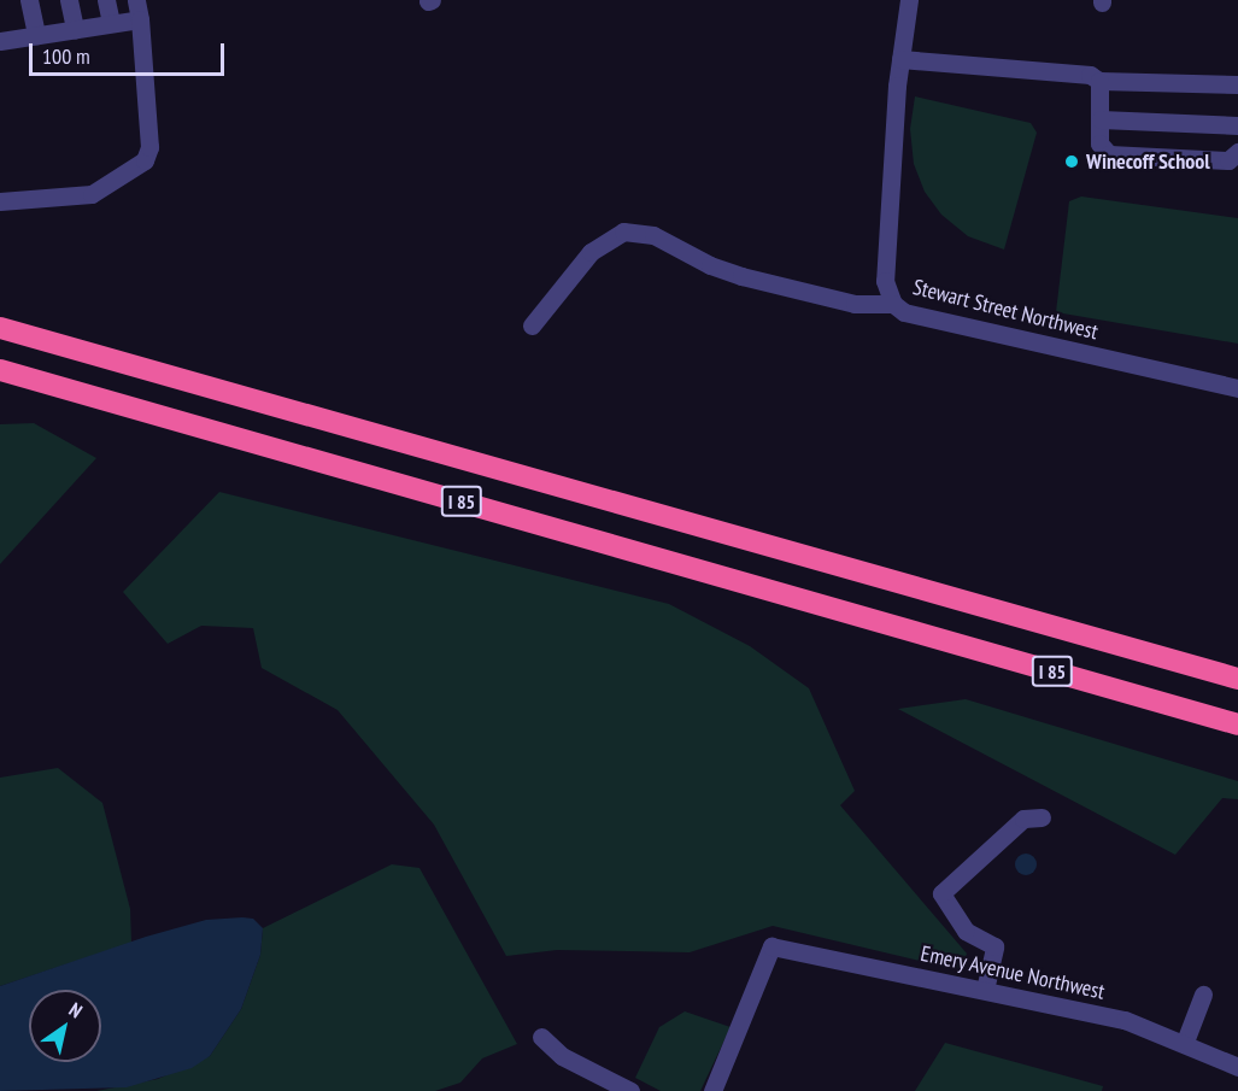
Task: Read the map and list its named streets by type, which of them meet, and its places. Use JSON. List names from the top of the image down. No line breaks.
{"streets":{"highway":["I 85"],"street":["Stewart Street Northwest","Emery Avenue Northwest"]},"places":["Winecoff School"],"scale_bar":"100 m","north":"top right"}
